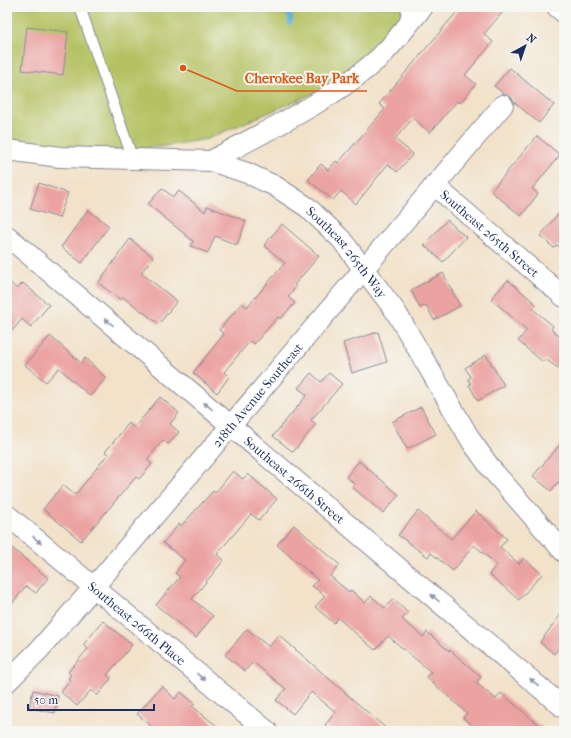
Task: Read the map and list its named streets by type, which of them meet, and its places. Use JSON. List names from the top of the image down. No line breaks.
{"streets":{"street":["Southeast 265th Street","Southeast 265th Way","218th Avenue Southeast","Southeast 266th Street","Southeast 266th Place"]},"crossings":[["Southeast 265th Street","218th Avenue Southeast"],["Southeast 265th Way","218th Avenue Southeast"],["218th Avenue Southeast","Southeast 266th Street"],["218th Avenue Southeast","Southeast 266th Place"]],"one_way":["Southeast 266th Street","Southeast 266th Place"],"places":["Cherokee Bay Park"],"scale_bar":"50 m","north":"top right"}
